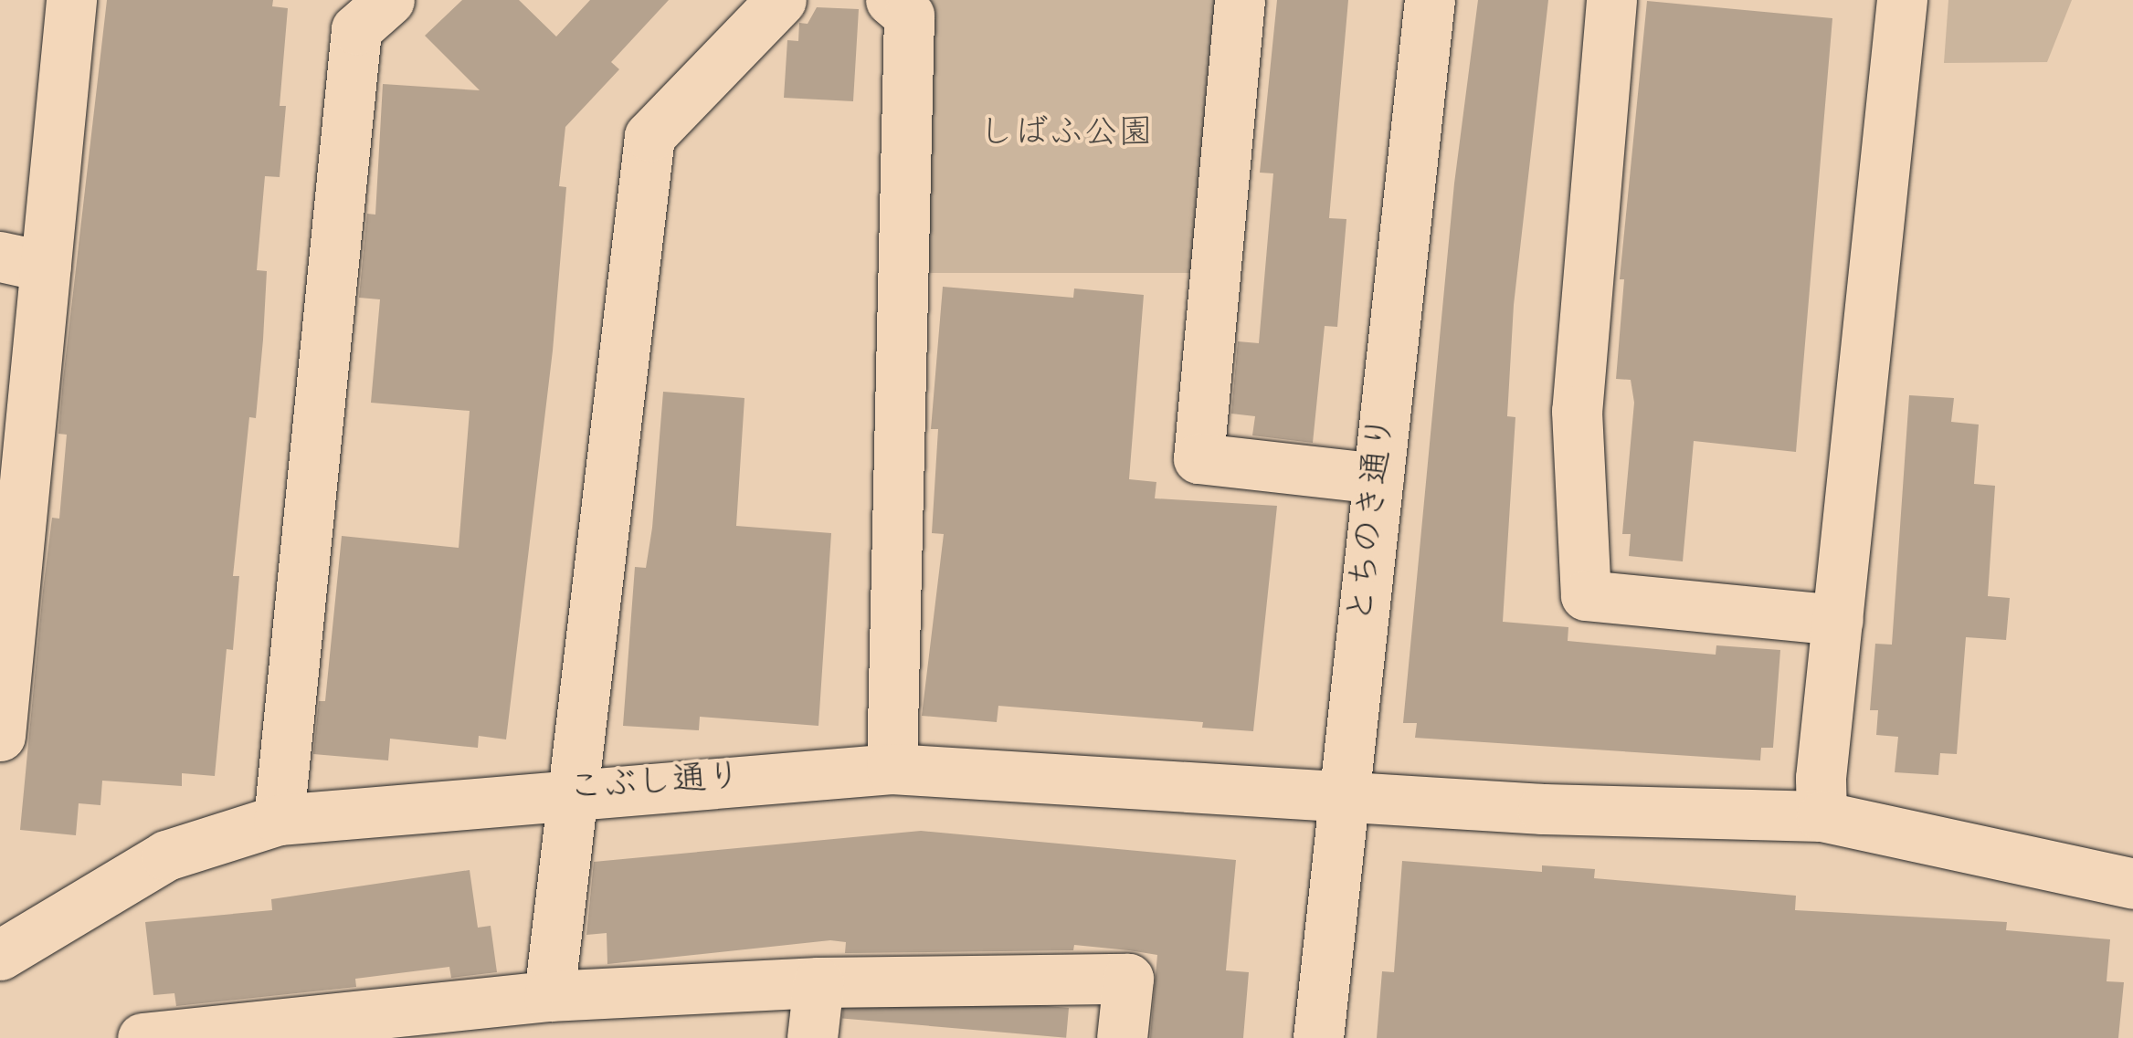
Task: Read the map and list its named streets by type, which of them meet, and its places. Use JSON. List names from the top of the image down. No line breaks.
{"streets":{"street":["とちのき通り","こぶし通り"]},"crossings":[["とちのき通り","こぶし通り"]],"parks":["しばふ公園"]}
